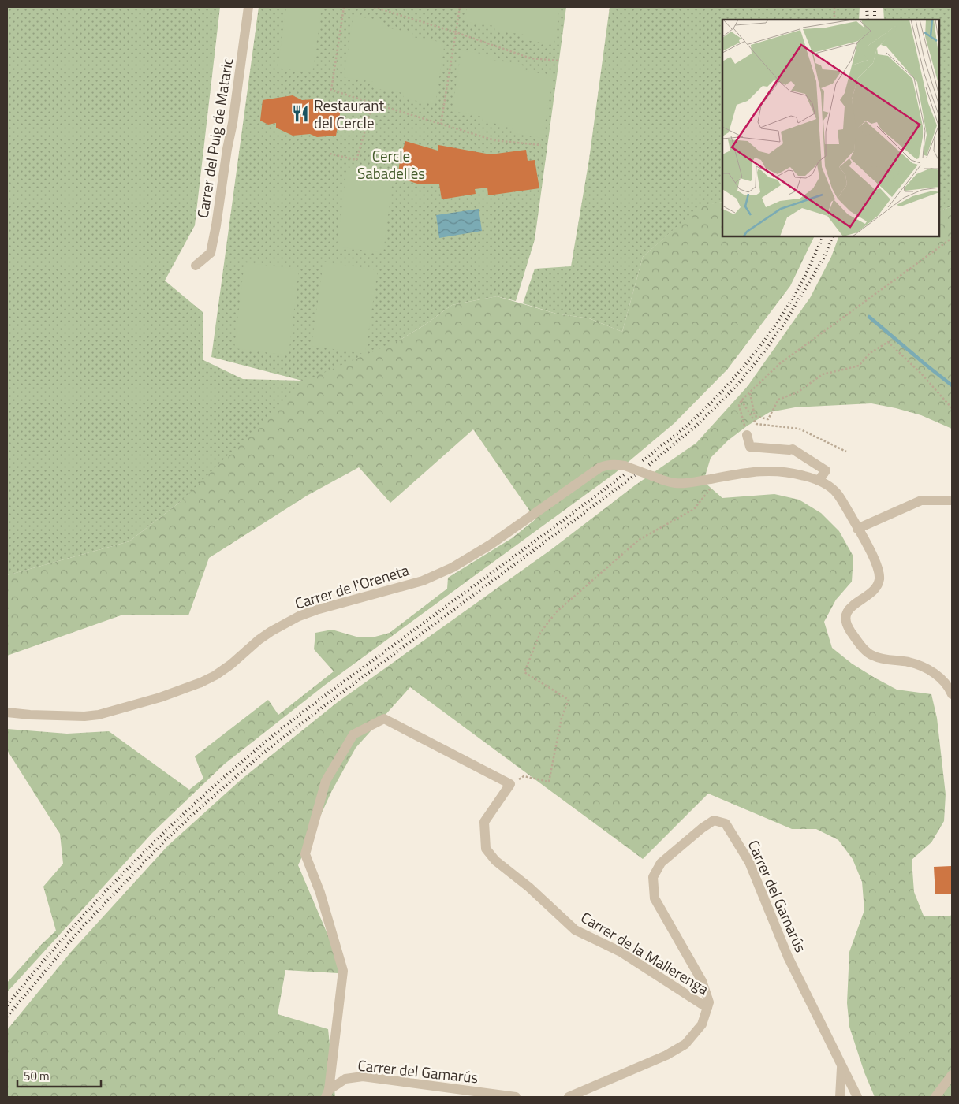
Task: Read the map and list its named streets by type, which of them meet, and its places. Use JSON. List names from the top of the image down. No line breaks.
{"streets":{"street":["Carrer del Puig de Mataric","Carrer de l'Oreneta","Carrer del Gamarús","Carrer de la Mallerenga"]},"crossings":[["Carrer del Gamarús","Carrer de la Mallerenga"]],"parks":["Cercle Sabadellès"],"places":{"restaurant":["Restaurant del Cercle"]},"scale_bar":"50 m"}
